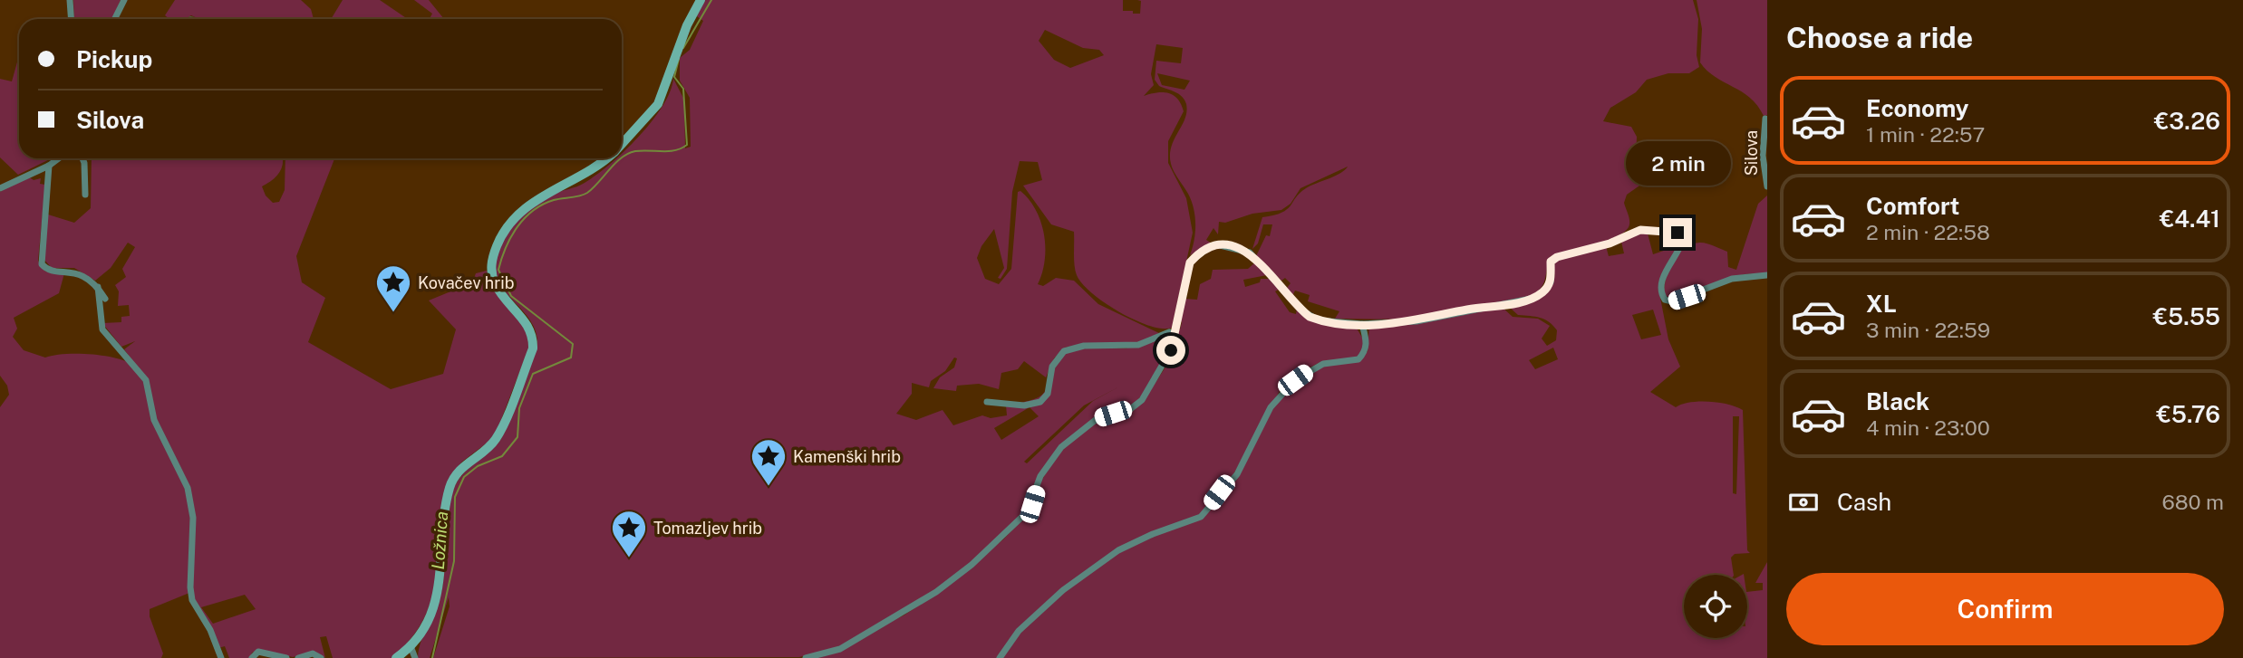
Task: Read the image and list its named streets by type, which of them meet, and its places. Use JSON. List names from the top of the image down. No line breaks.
{"streets":{"street":["Silova"]},"water":["Ložnica"],"places":{"place":["Kovačev hrib","Kamenški hrib","Tomazljev hrib"]},"page":{"heading":"Choose a ride","banner":["Pickup","Silova"],"list":[{"name":"Economy","note":"1 min · 22:57","value":"€3.26"},{"name":"Comfort","note":"2 min · 22:58","value":"€4.41"},{"name":"XL","note":"3 min · 22:59","value":"€5.55"},{"name":"Black","note":"4 min · 23:00","value":"€5.76"}],"bubble":"2 min","pay":["Cash","680 m"],"buttons":"Confirm"}}
